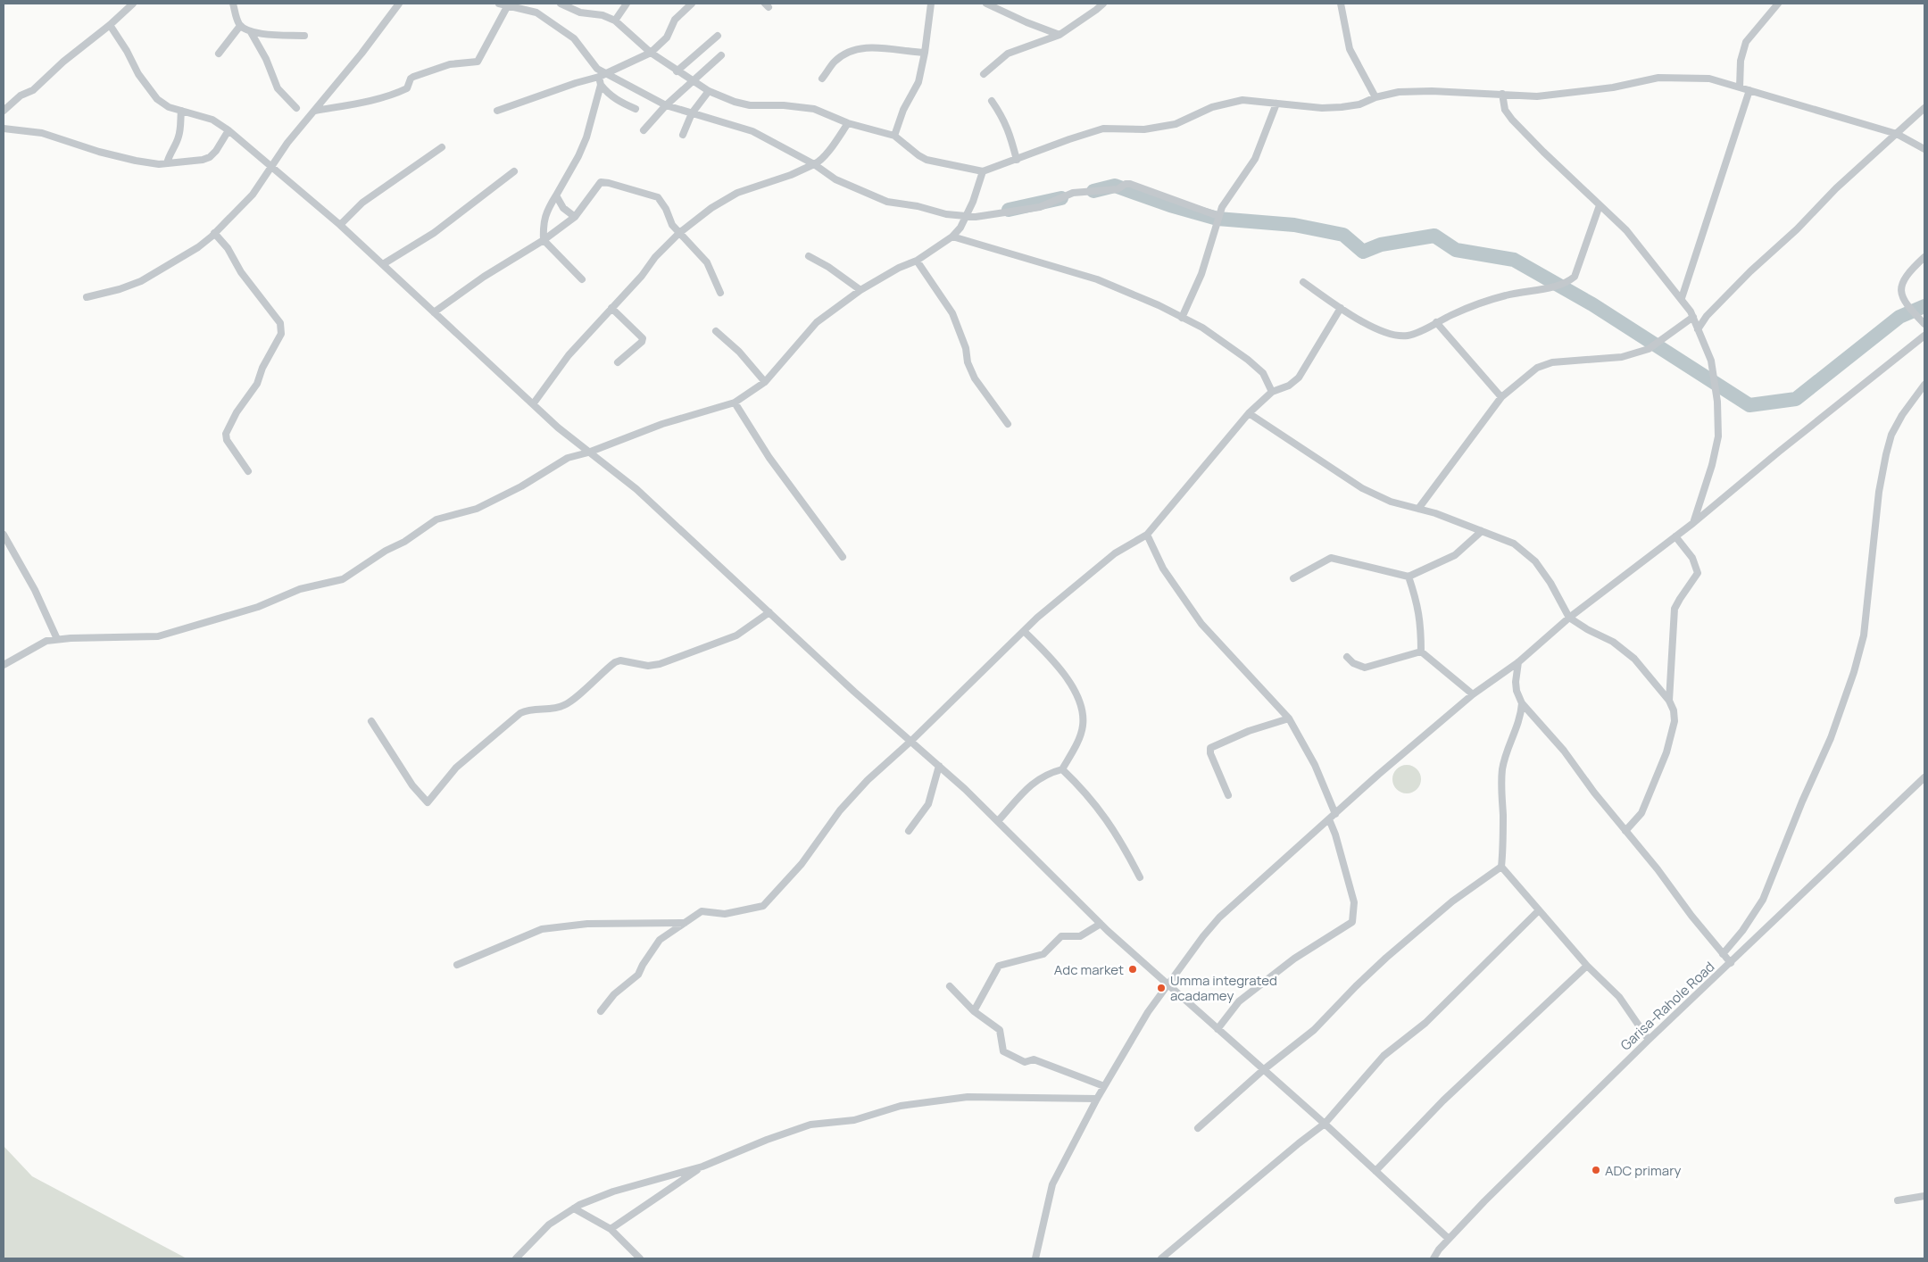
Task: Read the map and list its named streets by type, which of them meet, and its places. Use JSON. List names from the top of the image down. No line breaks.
{"streets":{"street":["Garisa-Rahole Road"]},"places":["Adc market","Umma integrated acadamey","ADC primary"]}
